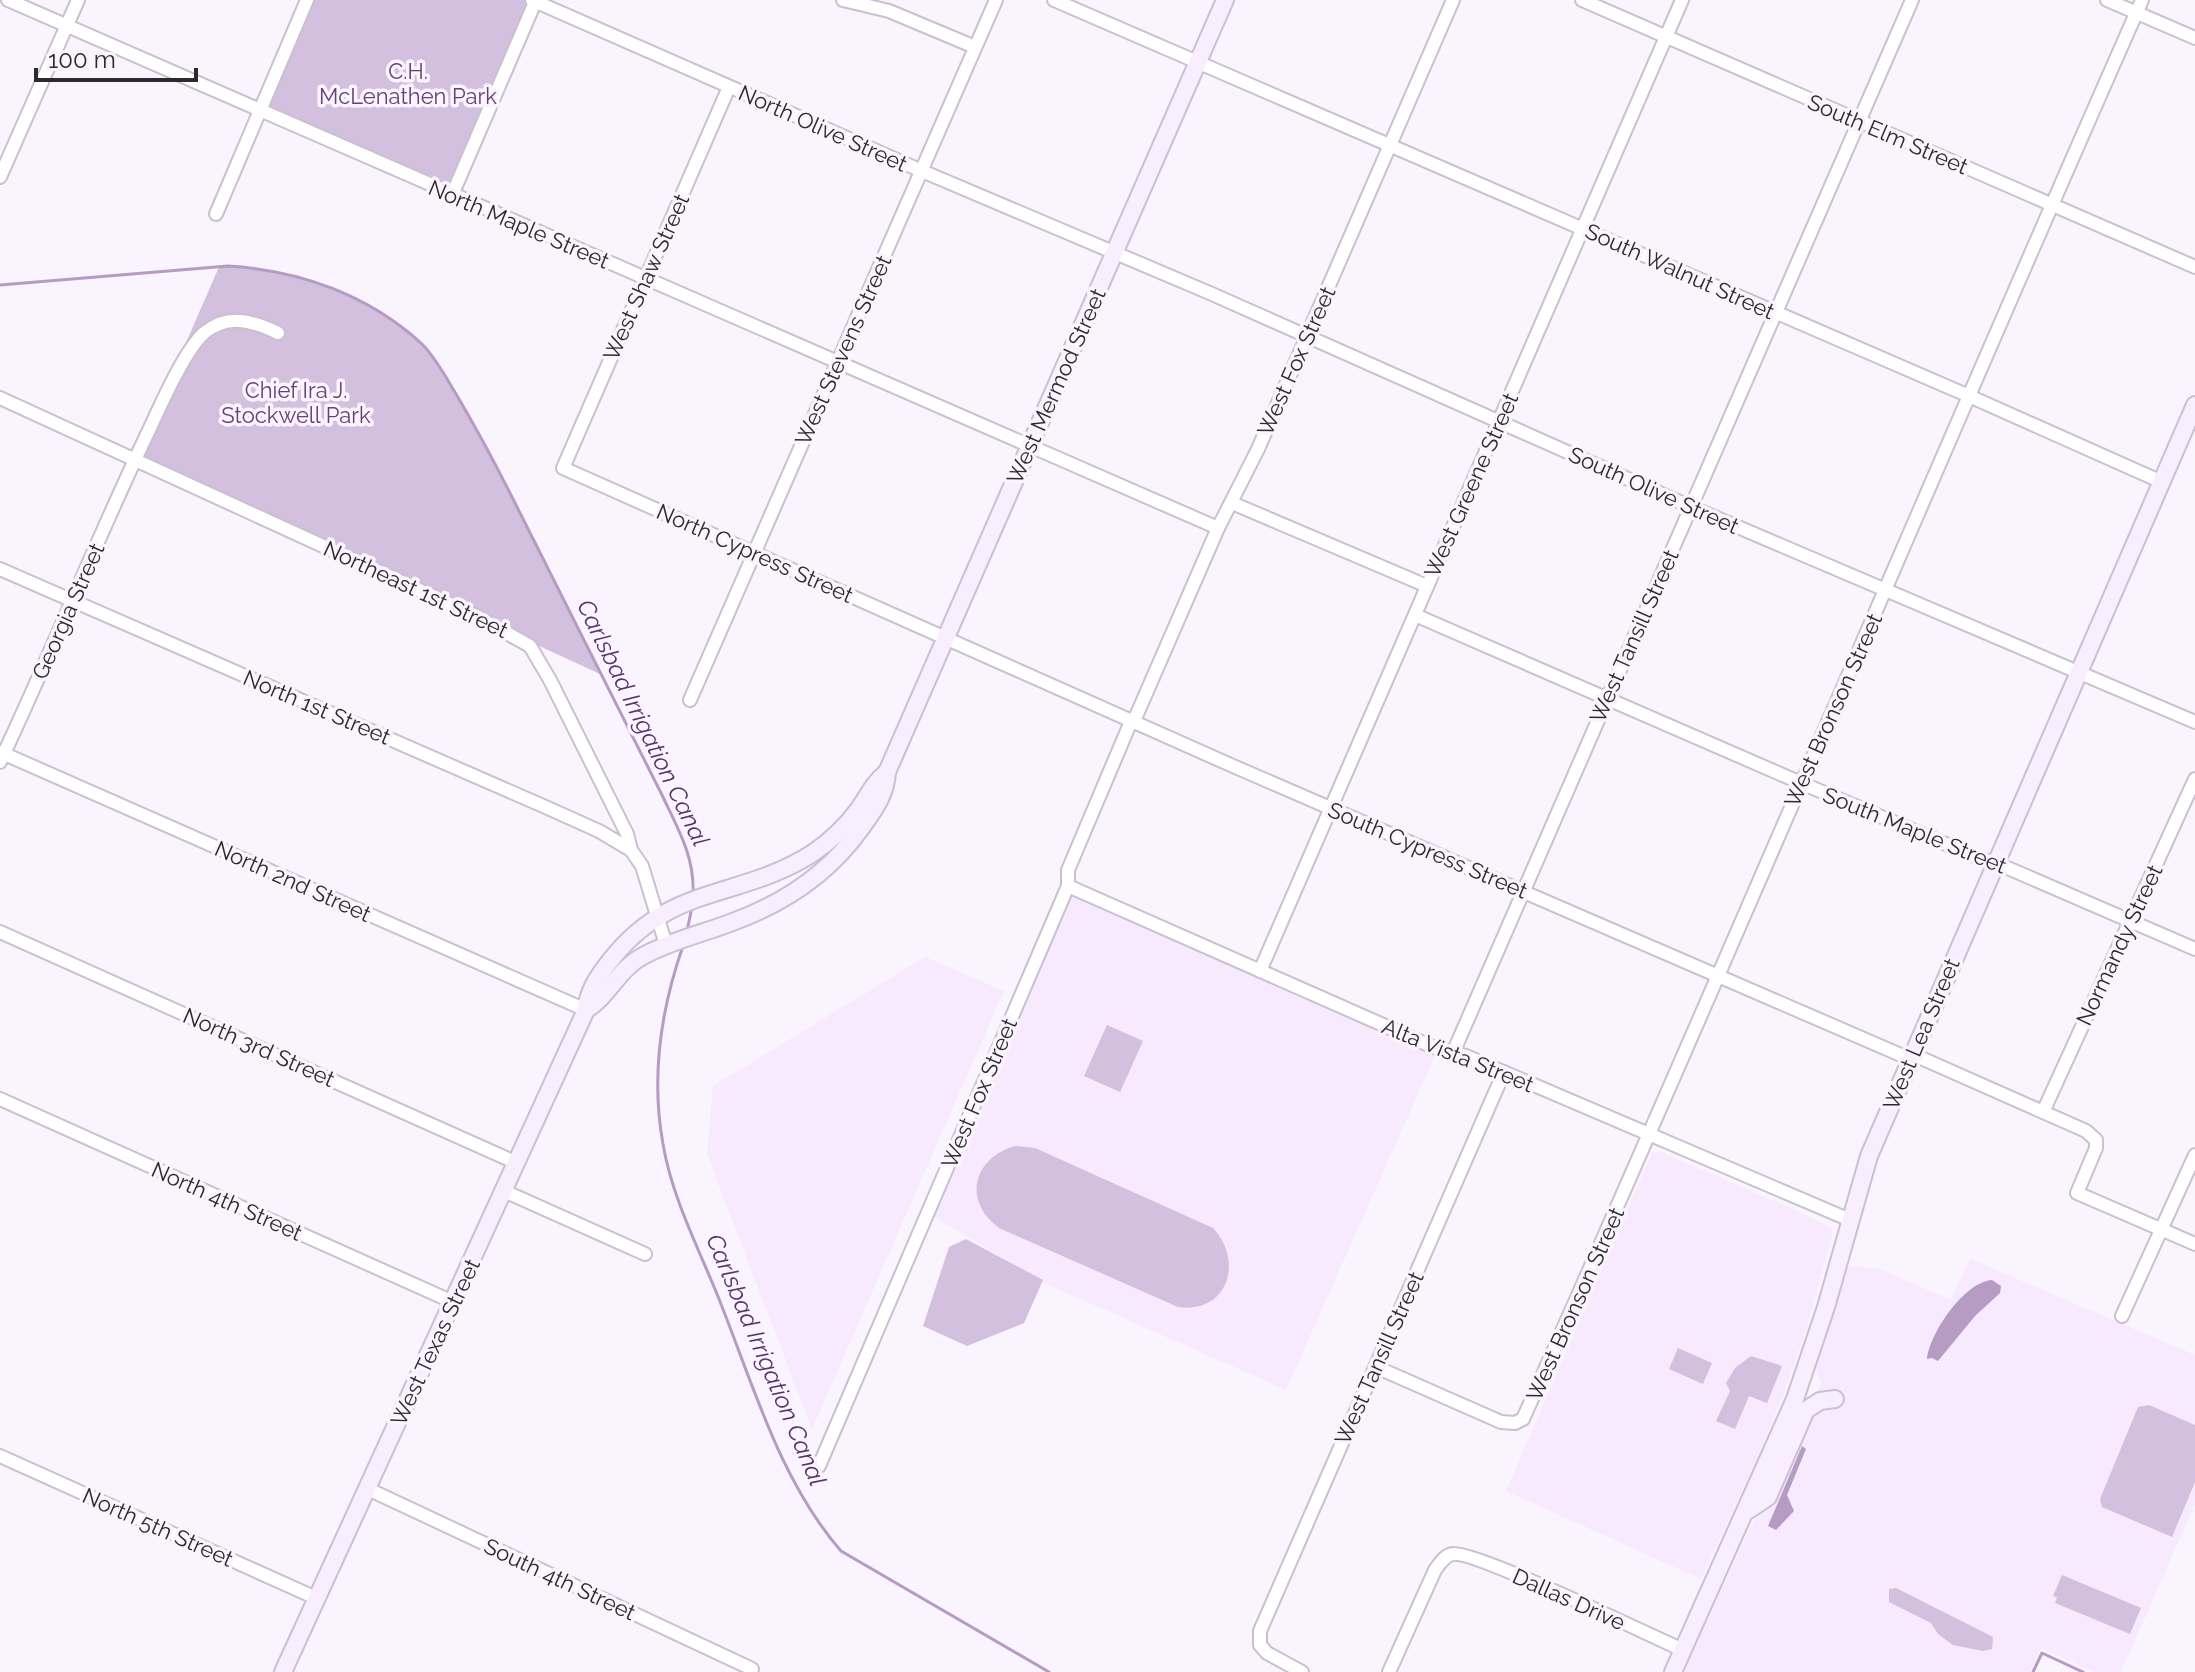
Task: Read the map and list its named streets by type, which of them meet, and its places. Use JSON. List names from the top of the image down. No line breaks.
{"streets":{"street":["North Olive Street","South Elm Street","North Maple Street","South Walnut Street","West Shaw Street","West Stevens Street","West Fox Street","West Mermod Street","West Greene Street","South Olive Street","North Cypress Street","Northeast 1st Street","Georgia Street","West Tansill Street","North 1st Street","West Bronson Street","South Maple Street","South Cypress Street","North 2nd Street","Normandy Street","West Lea Street","North 3rd Street","Alta Vista Street","North 4th Street","West Texas Street","North 5th Street","South 4th Street","Dallas Drive"]},"crossings":[["North Olive Street","West Shaw Street"],["North Olive Street","West Stevens Street"],["North Olive Street","West Mermod Street"],["North Olive Street","South Olive Street"],["South Elm Street","West Greene Street"],["South Elm Street","West Tansill Street"],["South Elm Street","West Bronson Street"],["North Maple Street","West Shaw Street"],["North Maple Street","West Stevens Street"],["North Maple Street","West Mermod Street"],["South Walnut Street","West Fox Street"],["South Walnut Street","West Mermod Street"],["South Walnut Street","West Greene Street"],["South Walnut Street","West Tansill Street"],["South Walnut Street","West Bronson Street"],["South Walnut Street","West Lea Street"],["West Shaw Street","North Cypress Street"],["West Stevens Street","North Cypress Street"],["West Fox Street","South Olive Street"],["West Fox Street","South Cypress Street"],["West Fox Street","Alta Vista Street"],["West Mermod Street","South Olive Street"],["West Mermod Street","North Cypress Street"],["West Mermod Street","South Cypress Street"],["West Mermod Street","West Texas Street"],["West Greene Street","South Olive Street"],["West Greene Street","South Maple Street"],["West Greene Street","South Cypress Street"],["West Greene Street","Alta Vista Street"],["South Olive Street","West Tansill Street"],["South Olive Street","West Bronson Street"],["South Olive Street","West Lea Street"],["North Cypress Street","South Cypress Street"],["Northeast 1st Street","Georgia Street"],["Northeast 1st Street","North 1st Street"],["Northeast 1st Street","West Texas Street"],["Georgia Street","North 1st Street"],["Georgia Street","North 2nd Street"],["West Tansill Street","West Bronson Street"],["West Tansill Street","South Maple Street"],["West Tansill Street","South Cypress Street"],["West Tansill Street","Alta Vista Street"],["West Bronson Street","South Maple Street"],["West Bronson Street","South Cypress Street"],["West Bronson Street","Alta Vista Street"],["South Maple Street","Normandy Street"],["South Maple Street","West Lea Street"],["South Cypress Street","Normandy Street"],["South Cypress Street","West Lea Street"],["North 2nd Street","West Texas Street"],["West Lea Street","Alta Vista Street"],["West Lea Street","Dallas Drive"],["North 3rd Street","West Texas Street"],["North 4th Street","West Texas Street"],["West Texas Street","North 5th Street"],["West Texas Street","South 4th Street"]],"water":["Carlsbad Irrigation Canal"],"parks":["C.H. McLenathen Park","Chief Ira J. Stockwell Park"],"scale_bar":"100 m"}
